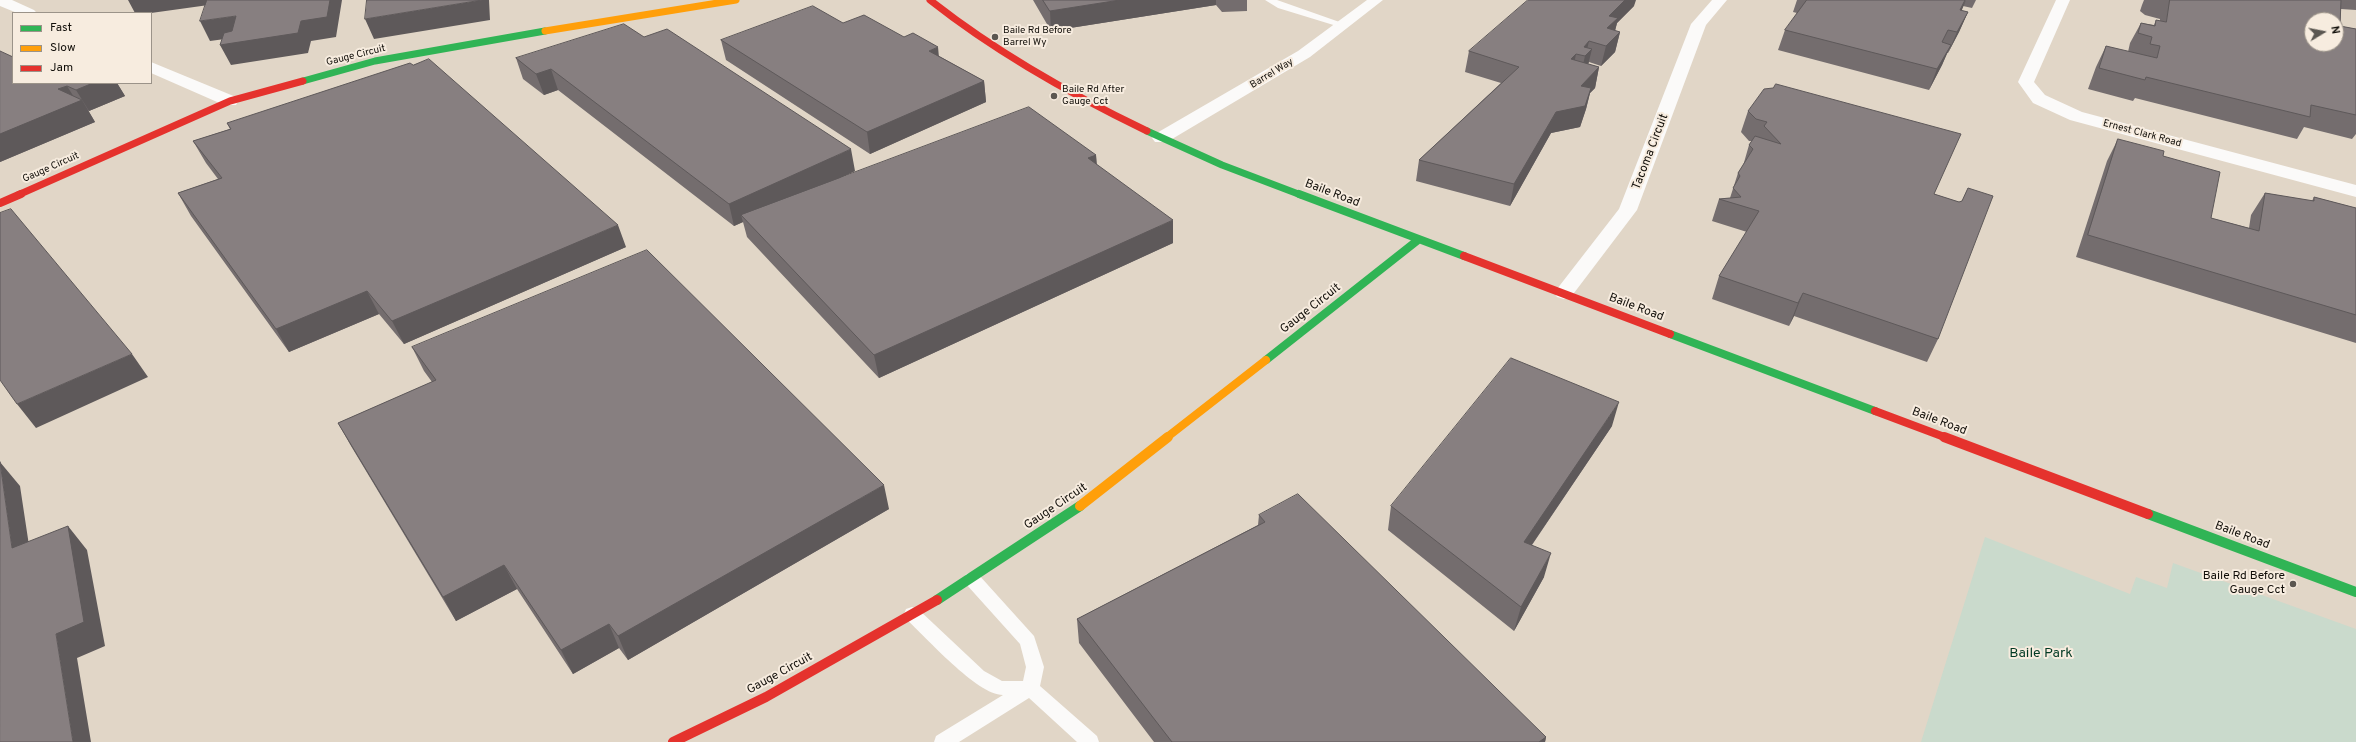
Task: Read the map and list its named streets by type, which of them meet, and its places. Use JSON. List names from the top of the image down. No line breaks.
{"streets":{"street":["Gauge Circuit","Barrel Way","Ernest Clark Road","Tacoma Circuit","Baile Road"]},"crossings":[["Gauge Circuit","Baile Road"],["Barrel Way","Baile Road"],["Tacoma Circuit","Baile Road"]],"parks":["Baile Park"],"places":["Baile Rd Before Barrel Wy","Baile Rd After Gauge Cct","Baile Rd Before Gauge Cct"],"legend":["Fast","Slow","Jam"],"north":"right"}
